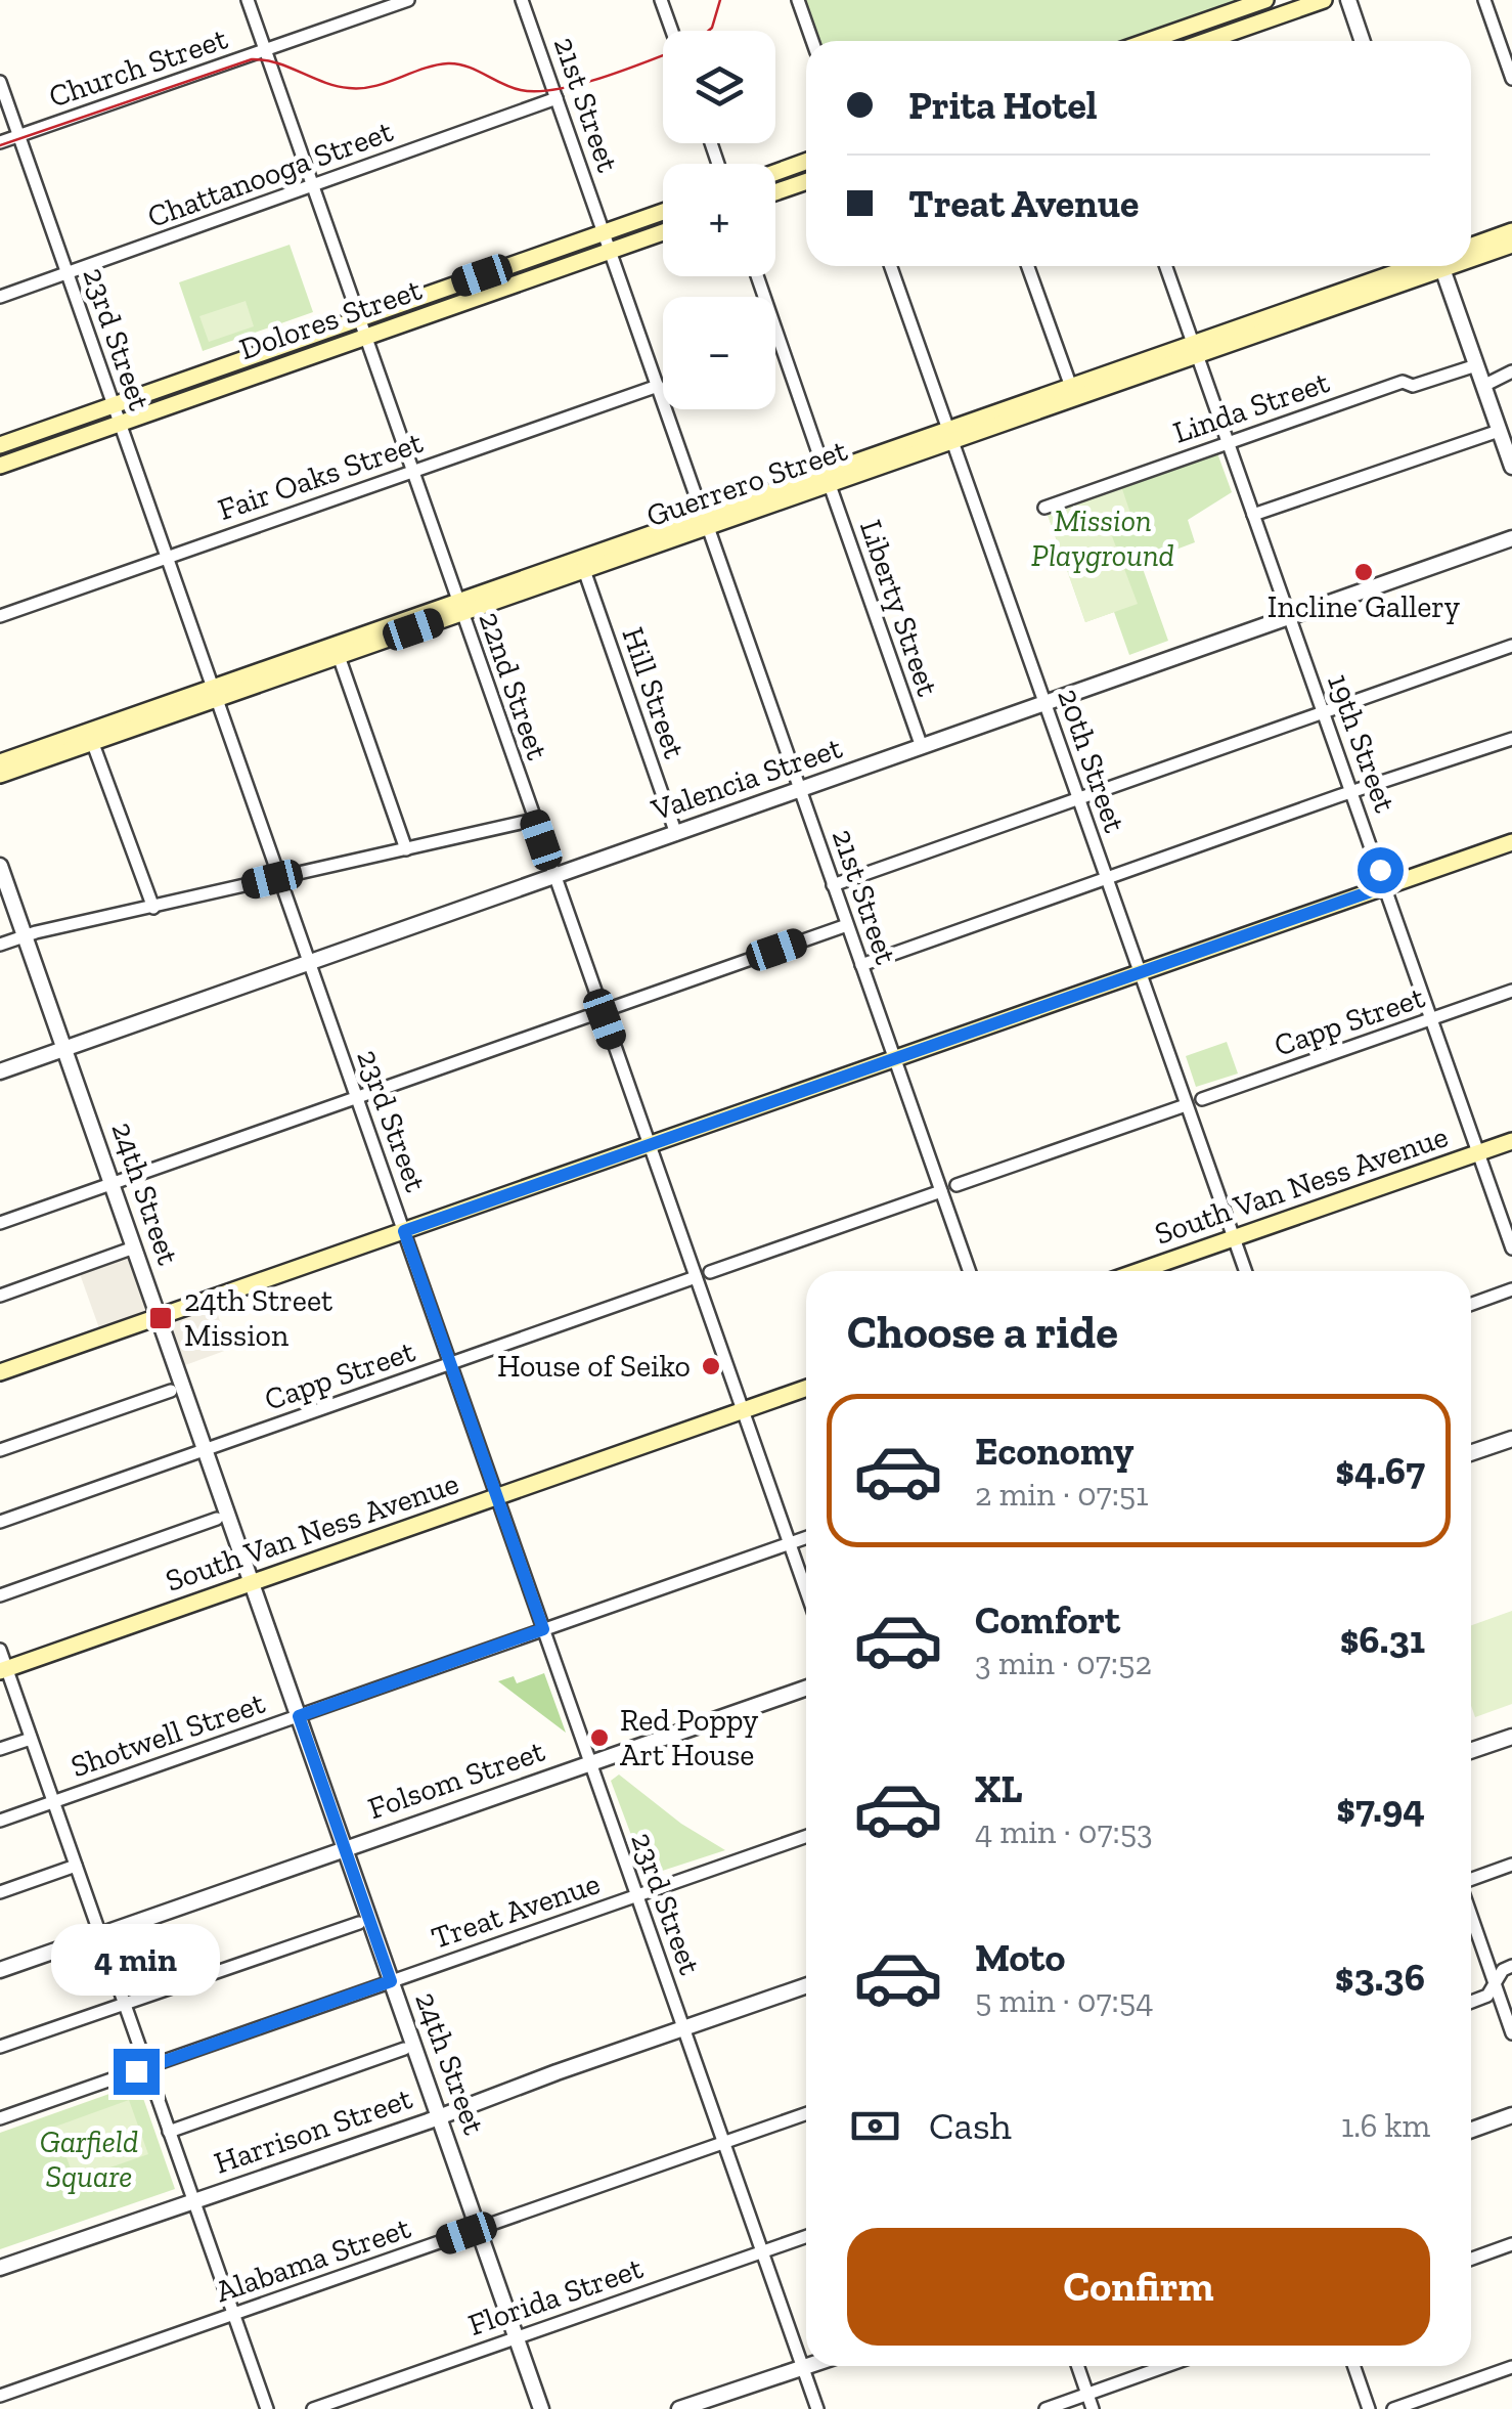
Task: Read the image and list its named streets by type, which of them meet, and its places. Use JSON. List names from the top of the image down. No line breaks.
{"streets":{"main road":["Dolores Street","Guerrero Street","South Van Ness Avenue"],"street":["Church Street","21st Street","Chattanooga Street","23rd Street","Linda Street","Fair Oaks Street","Liberty Street","22nd Street","Hill Street","19th Street","20th Street","Valencia Street","Capp Street","24th Street","Shotwell Street","Folsom Street","Treat Avenue","Harrison Street","Alabama Street","Florida Street"]},"crossings":[["Church Street","23rd Street"],["Church Street","22nd Street"],["21st Street","Chattanooga Street"],["21st Street","Dolores Street"],["21st Street","Fair Oaks Street"],["21st Street","Guerrero Street"],["21st Street","Valencia Street"],["Chattanooga Street","23rd Street"],["Chattanooga Street","22nd Street"],["Dolores Street","23rd Street"],["Dolores Street","22nd Street"],["23rd Street","Fair Oaks Street"],["23rd Street","Guerrero Street"],["23rd Street","Valencia Street"],["23rd Street","Capp Street"],["23rd Street","South Van Ness Avenue"],["23rd Street","Shotwell Street"],["23rd Street","Folsom Street"],["23rd Street","Treat Avenue"],["23rd Street","Harrison Street"],["23rd Street","Alabama Street"],["23rd Street","Florida Street"],["Linda Street","19th Street"],["Fair Oaks Street","22nd Street"],["Guerrero Street","Liberty Street"],["Guerrero Street","22nd Street"],["Guerrero Street","Hill Street"],["Guerrero Street","19th Street"],["Guerrero Street","20th Street"],["Liberty Street","Valencia Street"],["22nd Street","Valencia Street"],["22nd Street","Capp Street"],["22nd Street","South Van Ness Avenue"],["22nd Street","Shotwell Street"],["Hill Street","Valencia Street"],["19th Street","Valencia Street"],["19th Street","Capp Street"],["19th Street","South Van Ness Avenue"],["20th Street","Valencia Street"],["20th Street","South Van Ness Avenue"],["Valencia Street","24th Street"],["Capp Street","24th Street"],["South Van Ness Avenue","24th Street"],["24th Street","Shotwell Street"],["24th Street","Folsom Street"],["24th Street","Treat Avenue"],["24th Street","Harrison Street"],["24th Street","Alabama Street"],["24th Street","Florida Street"]],"parks":["Mission Playground","Garfield Square"],"places":{"other":["Incline Gallery","House of Seiko","Red Poppy Art House"],"transit":["24th Street Mission"]},"page":{"map_buttons":["+","−"],"banner":["Prita Hotel","Treat Avenue"],"heading":"Choose a ride","list":[{"name":"Economy","note":"2 min · 07:51","value":"$4.67"},{"name":"Comfort","note":"3 min · 07:52","value":"$6.31"},{"name":"XL","note":"4 min · 07:53","value":"$7.94"},{"name":"Moto","note":"5 min · 07:54","value":"$3.36"}],"bubble":"4 min","pay":["Cash","1.6 km"],"buttons":"Confirm"}}
